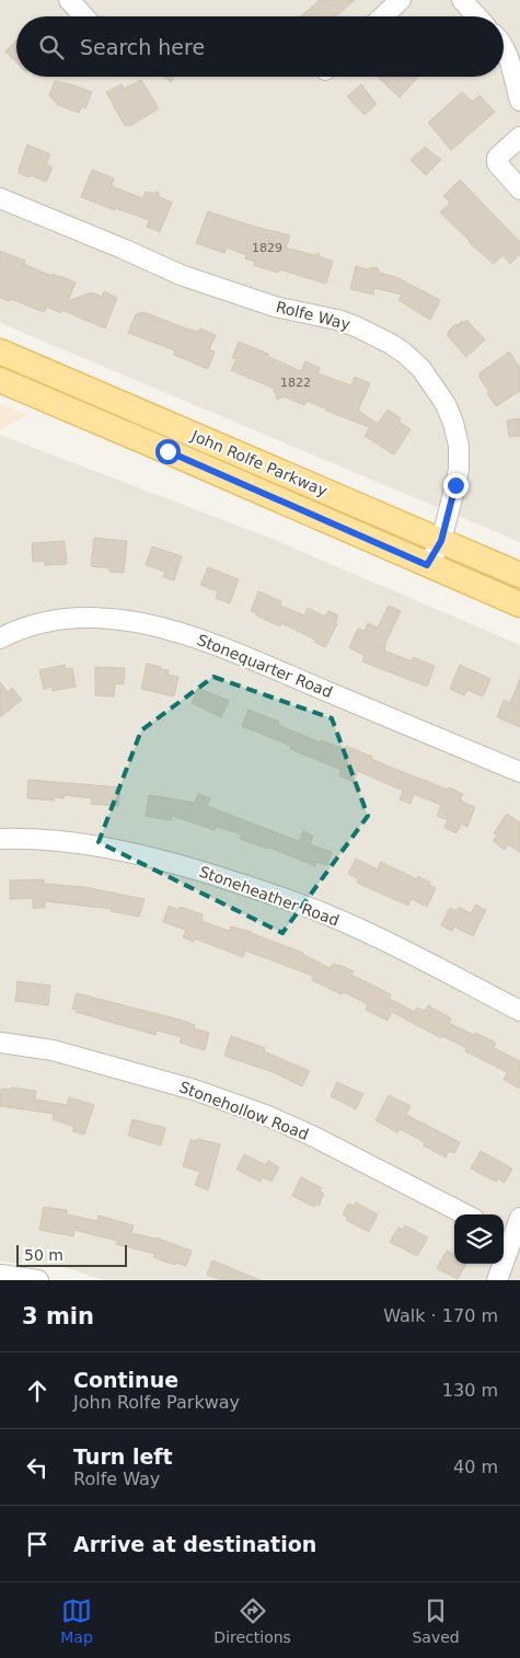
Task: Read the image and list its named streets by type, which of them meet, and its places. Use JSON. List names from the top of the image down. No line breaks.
{"streets":{"main road":["John Rolfe Parkway"],"street":["Rolfe Way","Stonequarter Road","Stoneheather Road","Stonehollow Road"]},"crossings":[["Rolfe Way","John Rolfe Parkway"]],"house_numbers":["1829","1822"],"scale_bar":"50 m","page":{"search":"Search here","scale":"50 m","heading":["3 min","Walk · 170 m"],"list":[["Continue","John Rolfe Parkway","130 m"],["Turn left","Rolfe Way","40 m"],"Arrive at destination"],"nav":["Map","Directions","Saved"]}}
